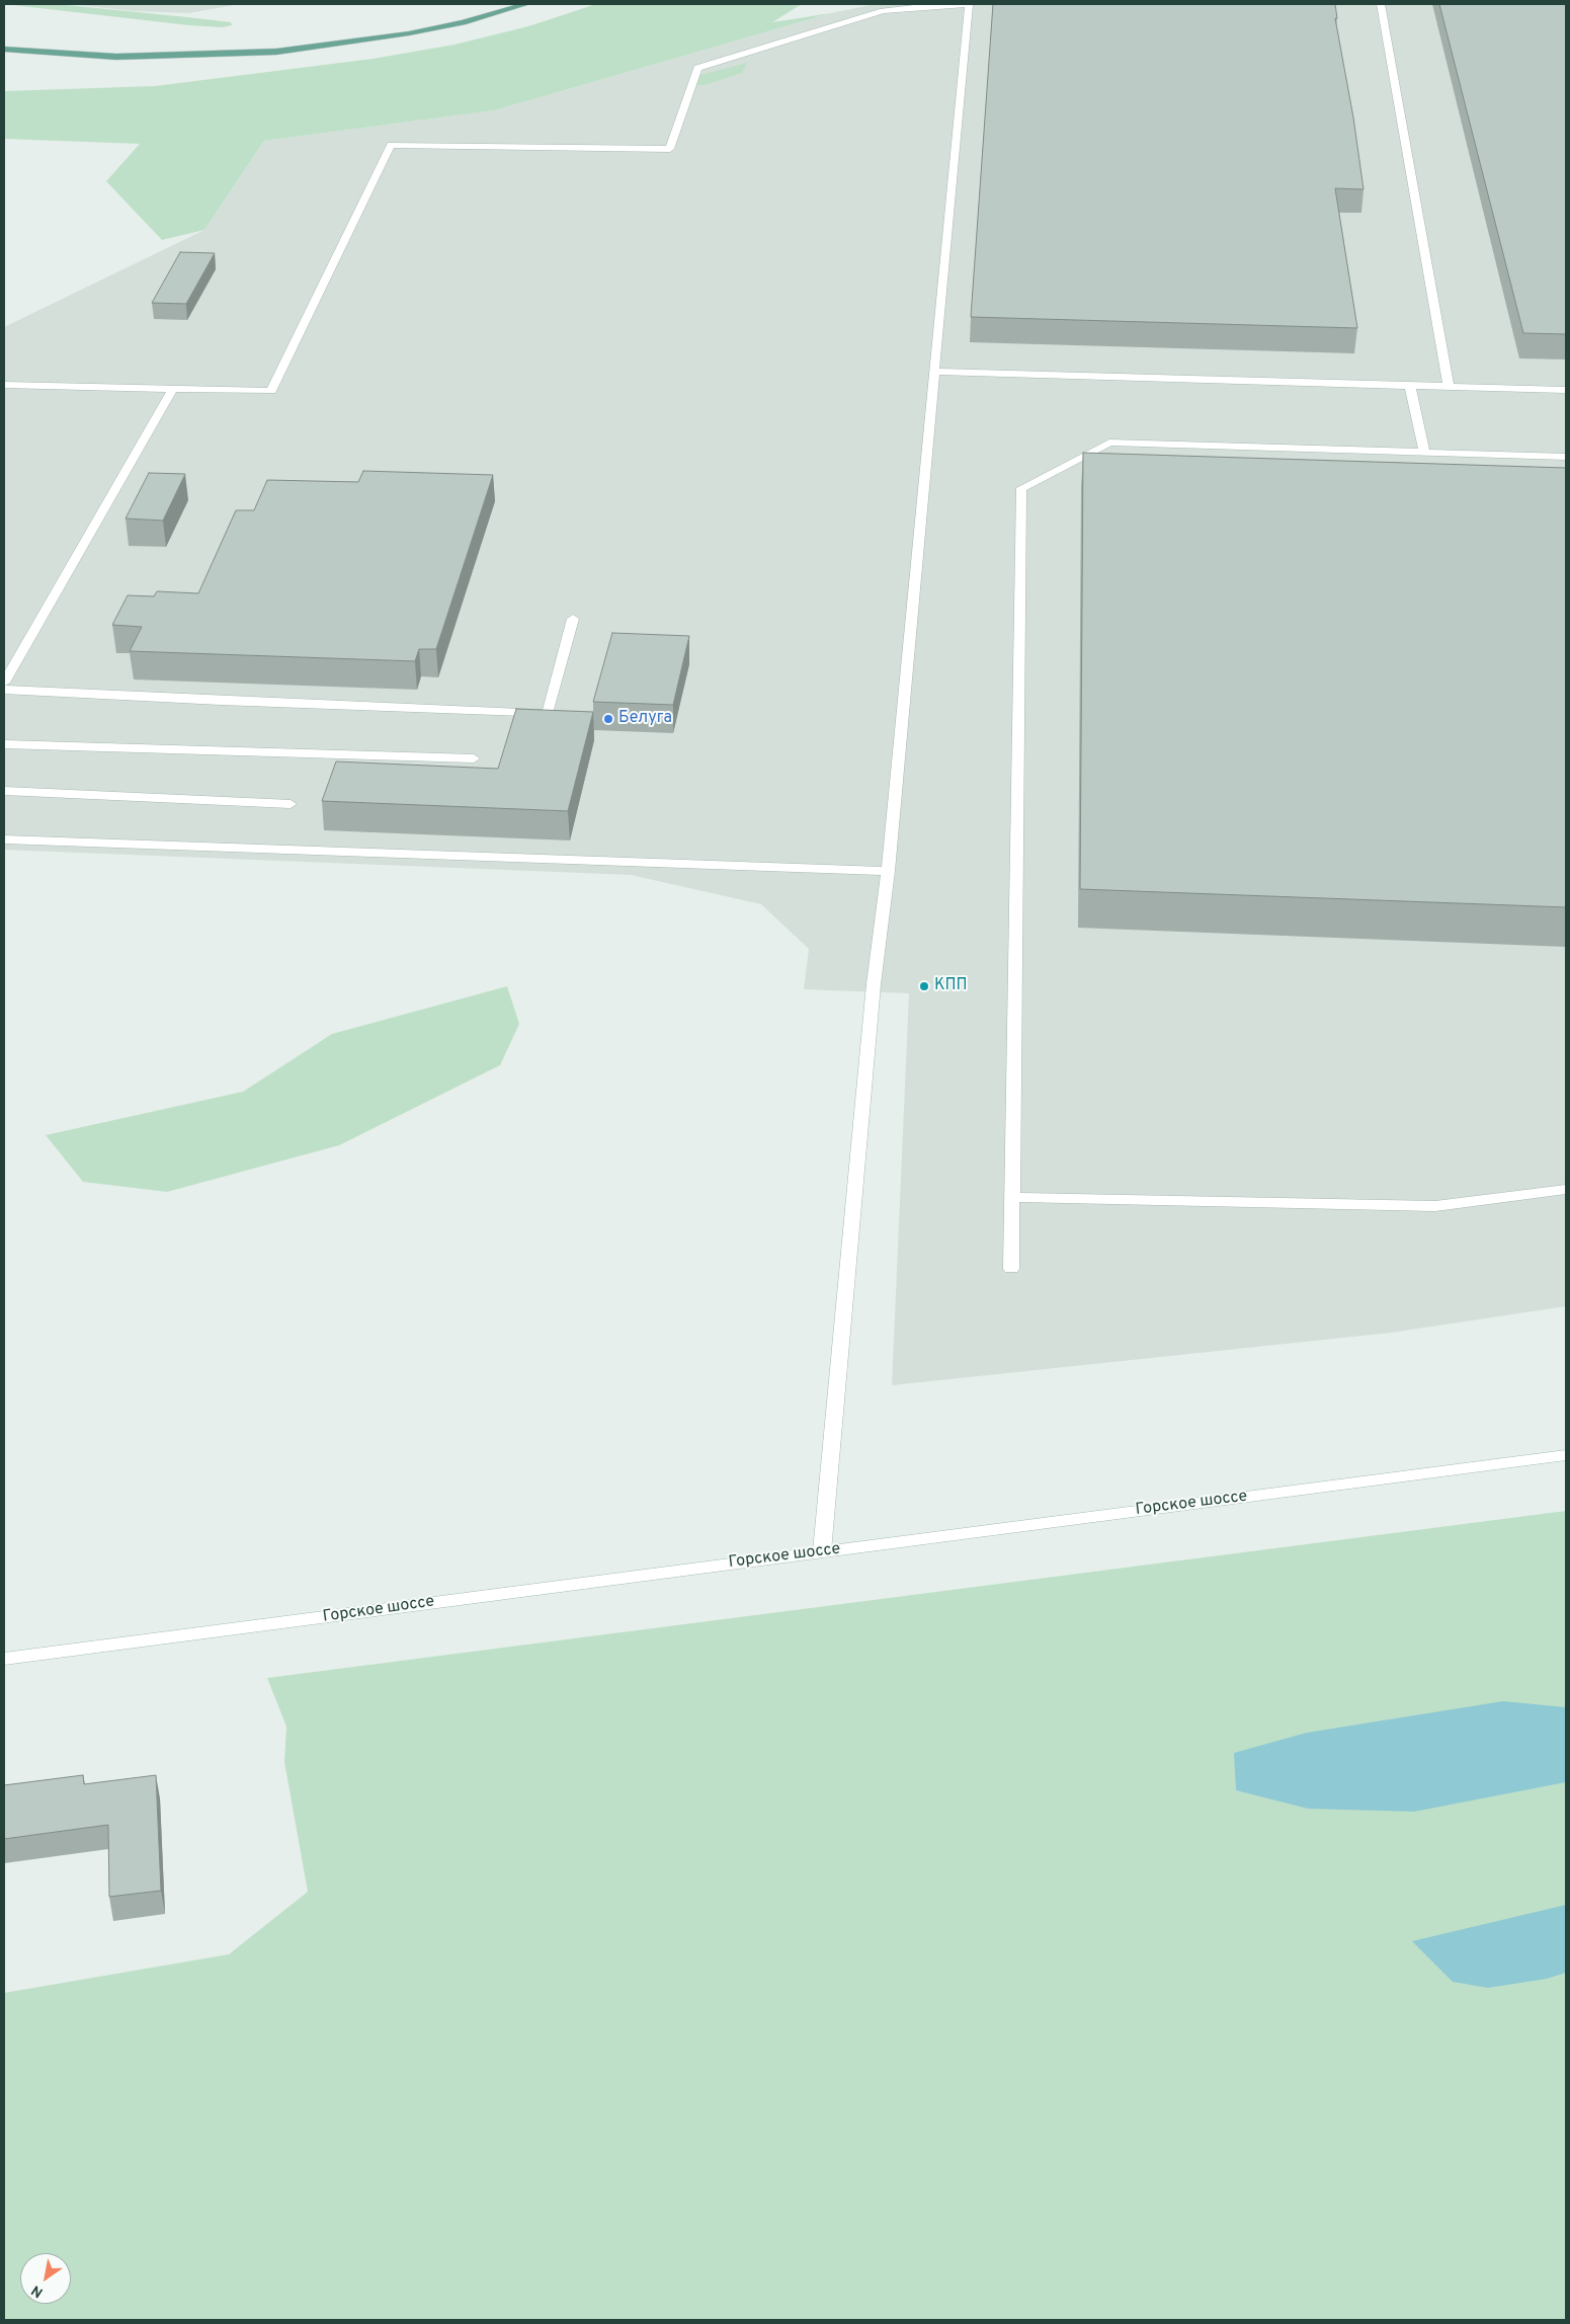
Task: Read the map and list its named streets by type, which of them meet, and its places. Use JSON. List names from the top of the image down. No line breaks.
{"streets":{"main road":["Горское шоссе"]},"places":["Белуга","КПП"],"north":"bottom left"}
